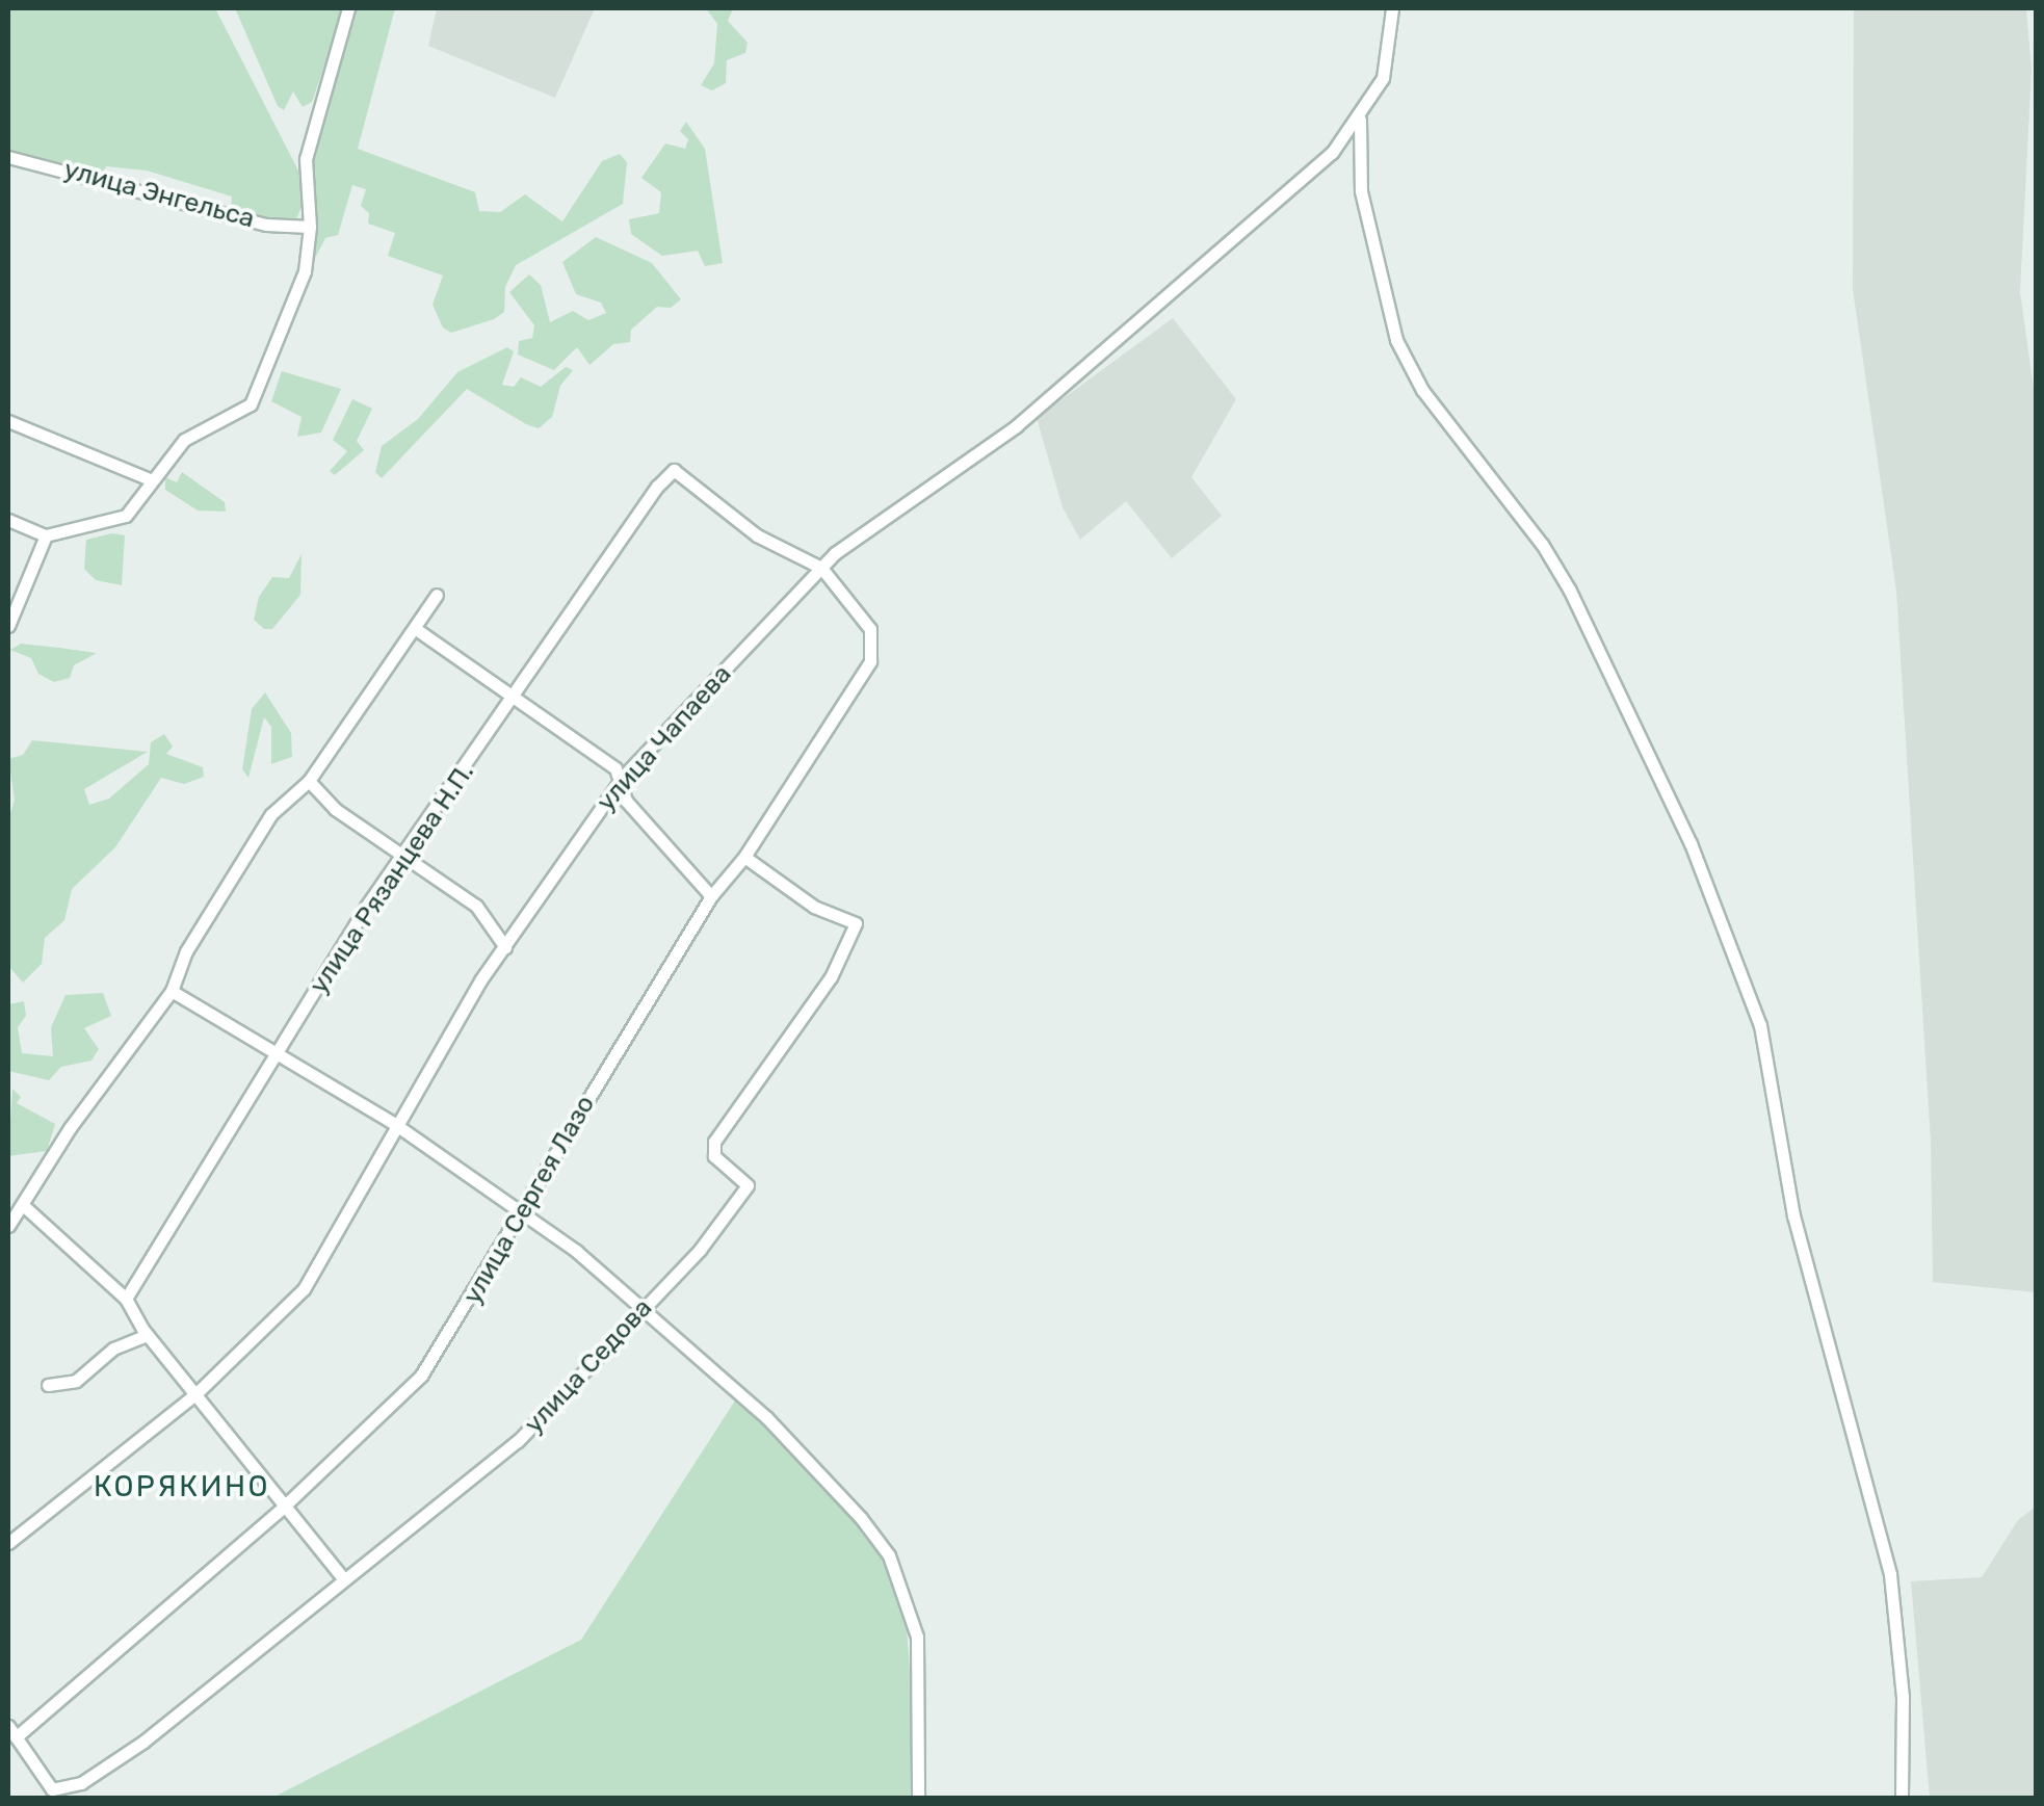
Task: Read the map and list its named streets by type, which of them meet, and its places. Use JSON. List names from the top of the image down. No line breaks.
{"streets":{"street":["улица Энгельса","улица Чапаева","улица Рязанцева Н.П.","улица Сергея Лазо","улица Седова"]},"crossings":[["улица Чапаева","улица Рязанцева Н.П."],["улица Чапаева","улица Сергея Лазо"],["улица Рязанцева Н.П.","улица Сергея Лазо"],["улица Сергея Лазо","улица Седова"]],"districts":["КОРЯКИНО"]}
